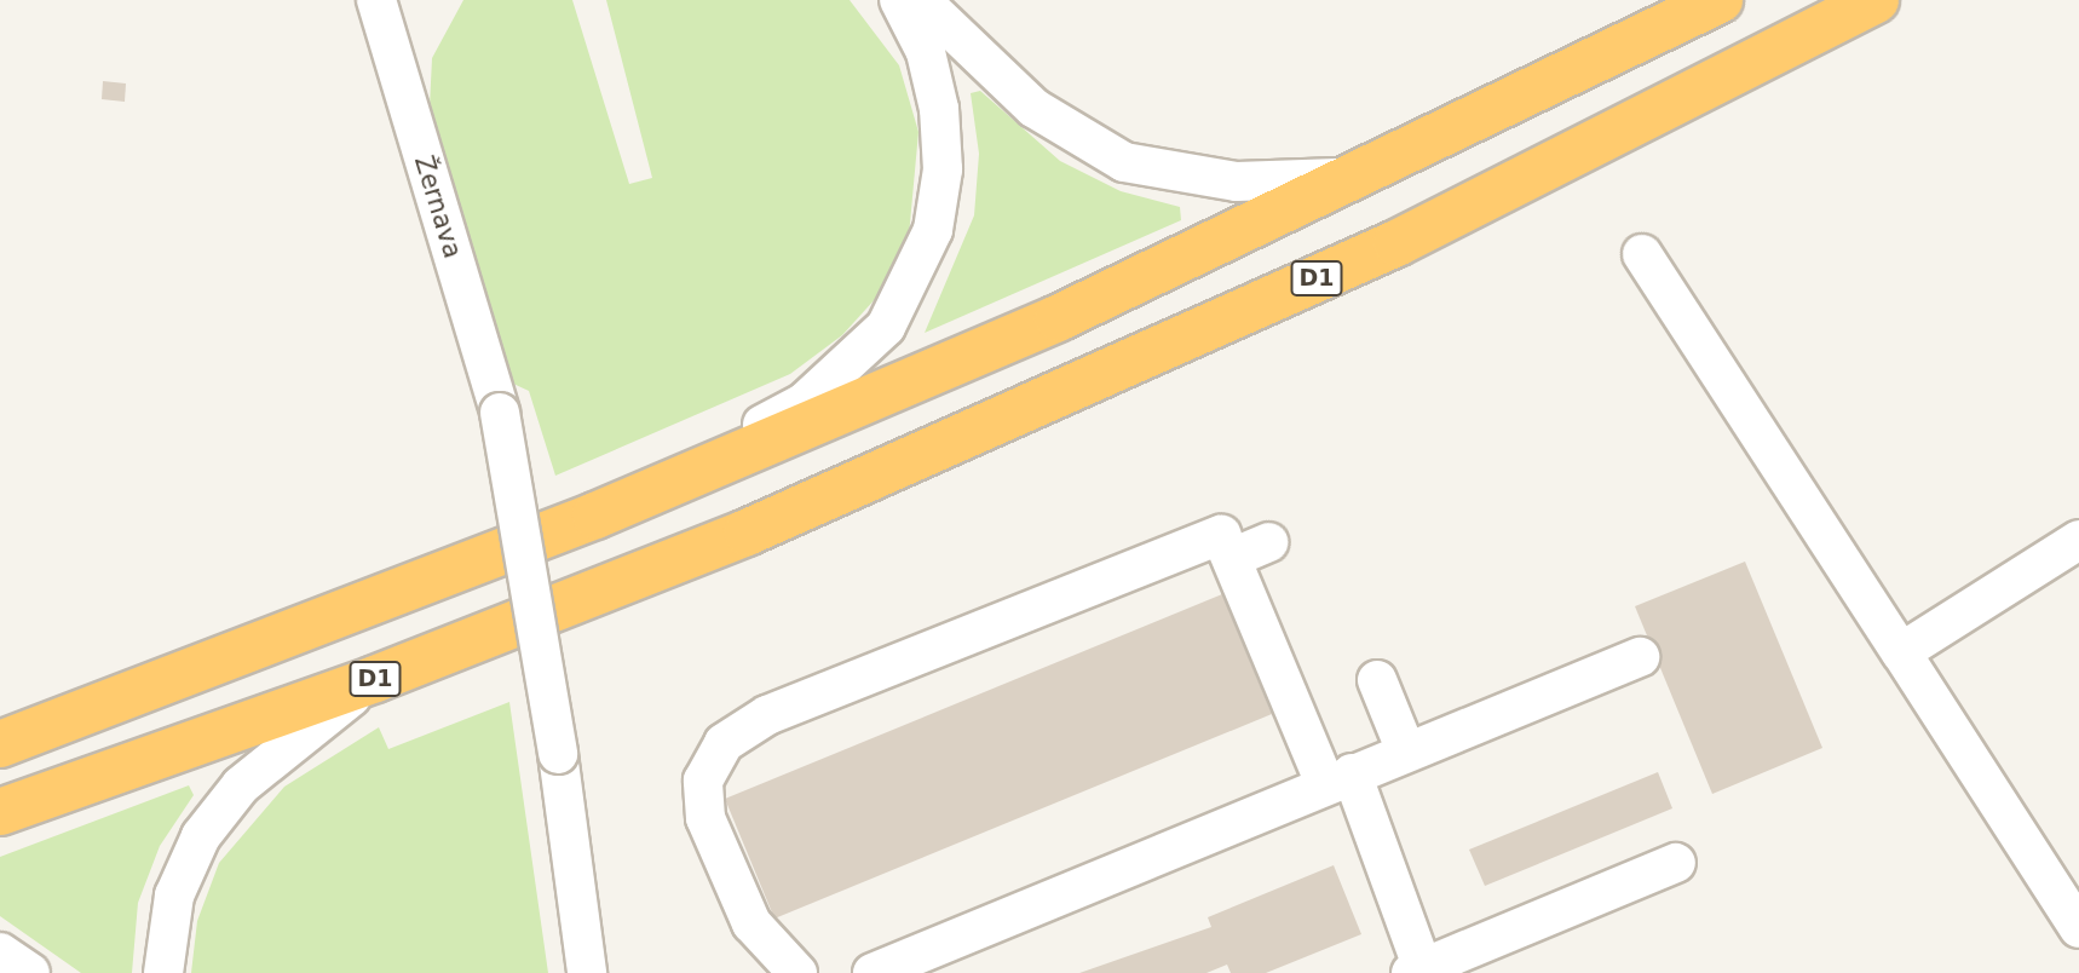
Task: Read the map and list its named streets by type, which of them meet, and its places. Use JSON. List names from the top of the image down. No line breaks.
{"streets":{"highway":["D1"],"street":["Žernava"]}}
